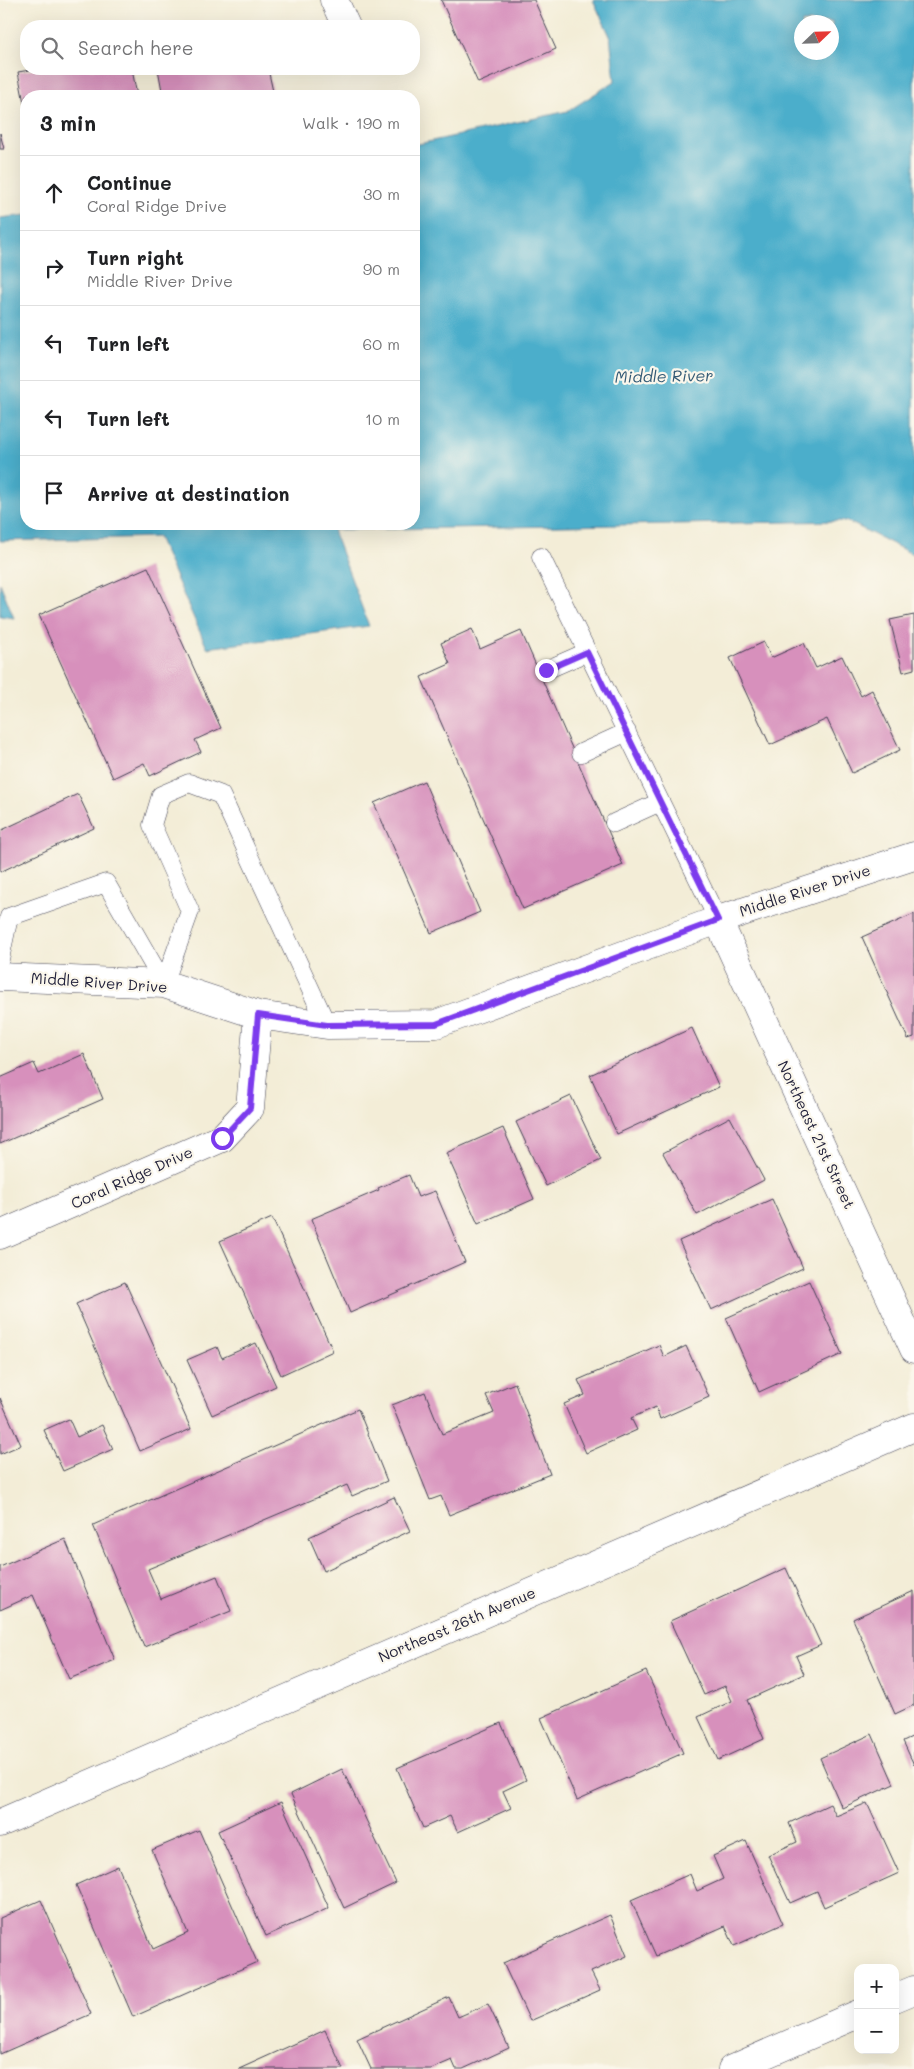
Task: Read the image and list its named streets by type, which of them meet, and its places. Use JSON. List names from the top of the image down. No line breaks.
{"streets":{"street":["Middle River Drive","Northeast 21st Street","Coral Ridge Drive","Northeast 26th Avenue"]},"crossings":[["Middle River Drive","Northeast 21st Street"],["Middle River Drive","Coral Ridge Drive"]],"water":["Middle River"],"north":"top right","page":{"search":"Search here","heading":["3 min","Walk · 190 m"],"list":[["Continue","Coral Ridge Drive","30 m"],["Turn right","Middle River Drive","90 m"],["Turn left","60 m"],["Turn left","10 m"],"Arrive at destination"],"map_buttons":["+","−"]}}
